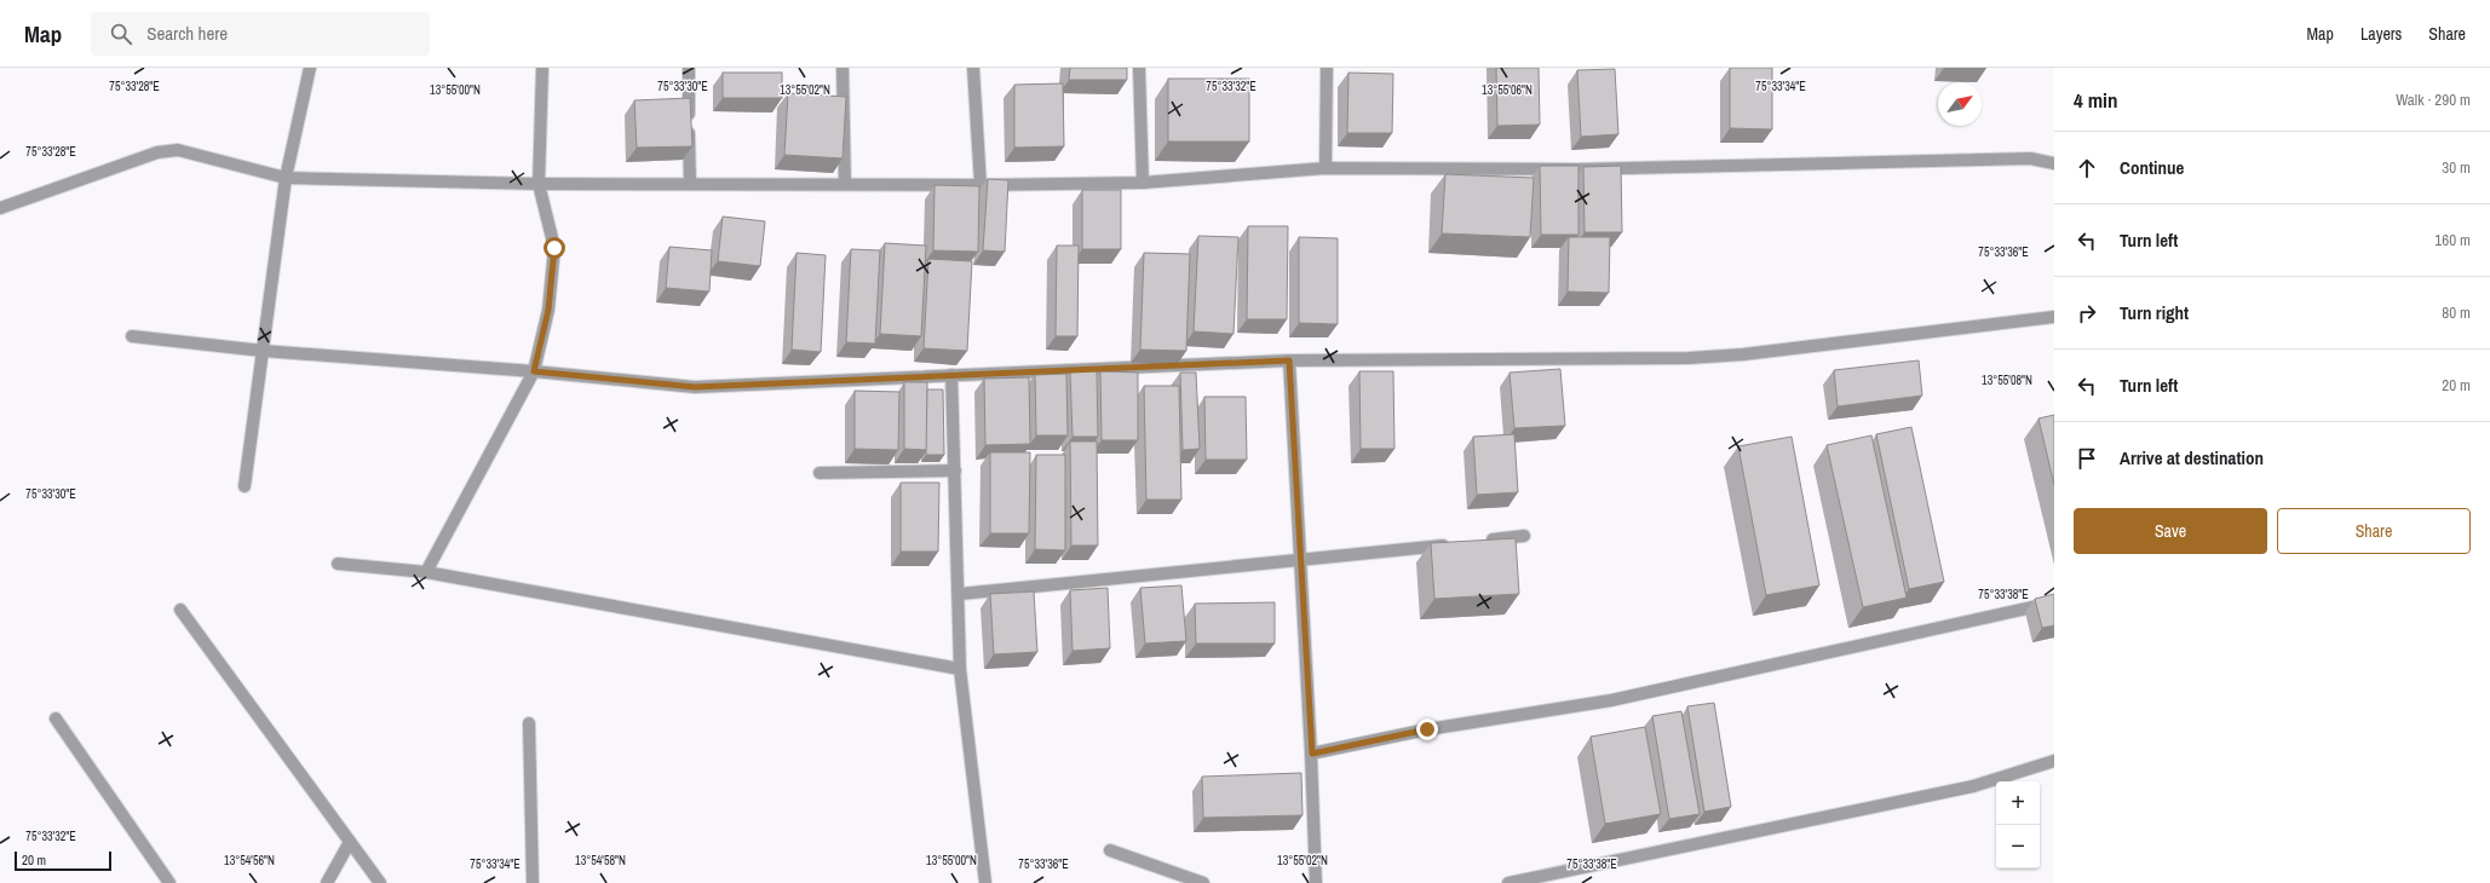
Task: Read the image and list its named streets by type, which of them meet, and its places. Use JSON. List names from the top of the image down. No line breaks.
{"scale_bar":"20 m","north":"top right","page":{"header":"Map","search":"Search here","nav":["Map","Layers","Share"],"heading":["4 min","Walk · 290 m"],"list":[["Continue","30 m"],["Turn left","160 m"],["Turn right","80 m"],["Turn left","20 m"],"Arrive at destination"],"buttons":["Save","Share"],"map_buttons":["+","−"],"scale":"20 m"},"coordinates":["75°33'28\"E","75°33'30\"E","75°33'32\"E","75°33'34\"E","13°55'02\"N","13°55'00\"N","13°55'06\"N","75°33'36\"E","13°55'08\"N","75°33'38\"E","13°54'56\"N","13°54'58\"N"]}
